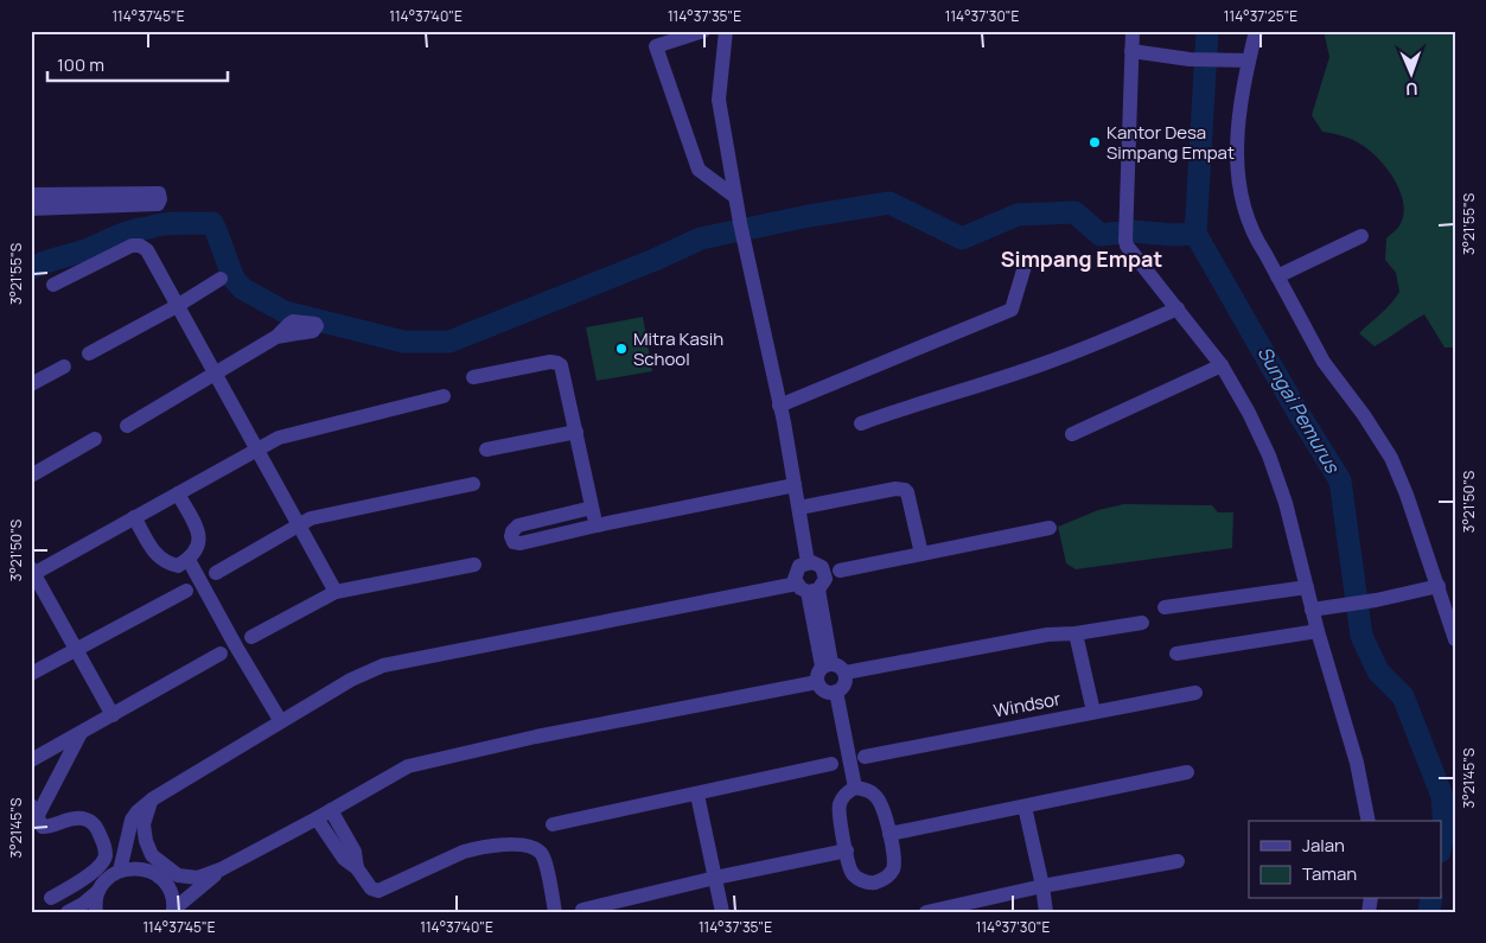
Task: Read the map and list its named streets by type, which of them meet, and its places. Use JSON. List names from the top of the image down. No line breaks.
{"streets":{"street":["Windsor"]},"districts":["Simpang Empat"],"water":["Sungai Pemurus"],"places":["Kantor Desa Simpang Empat","Mitra Kasih School"],"legend":["Jalan","Taman"],"scale_bar":"100 m","north":"bottom","coordinates":["114°37'45\"E","114°37'40\"E","114°37'35\"E","114°37'30\"E","114°37'25\"E","3°21'55\"S","3°21'50\"S","3°21'45\"S"]}
